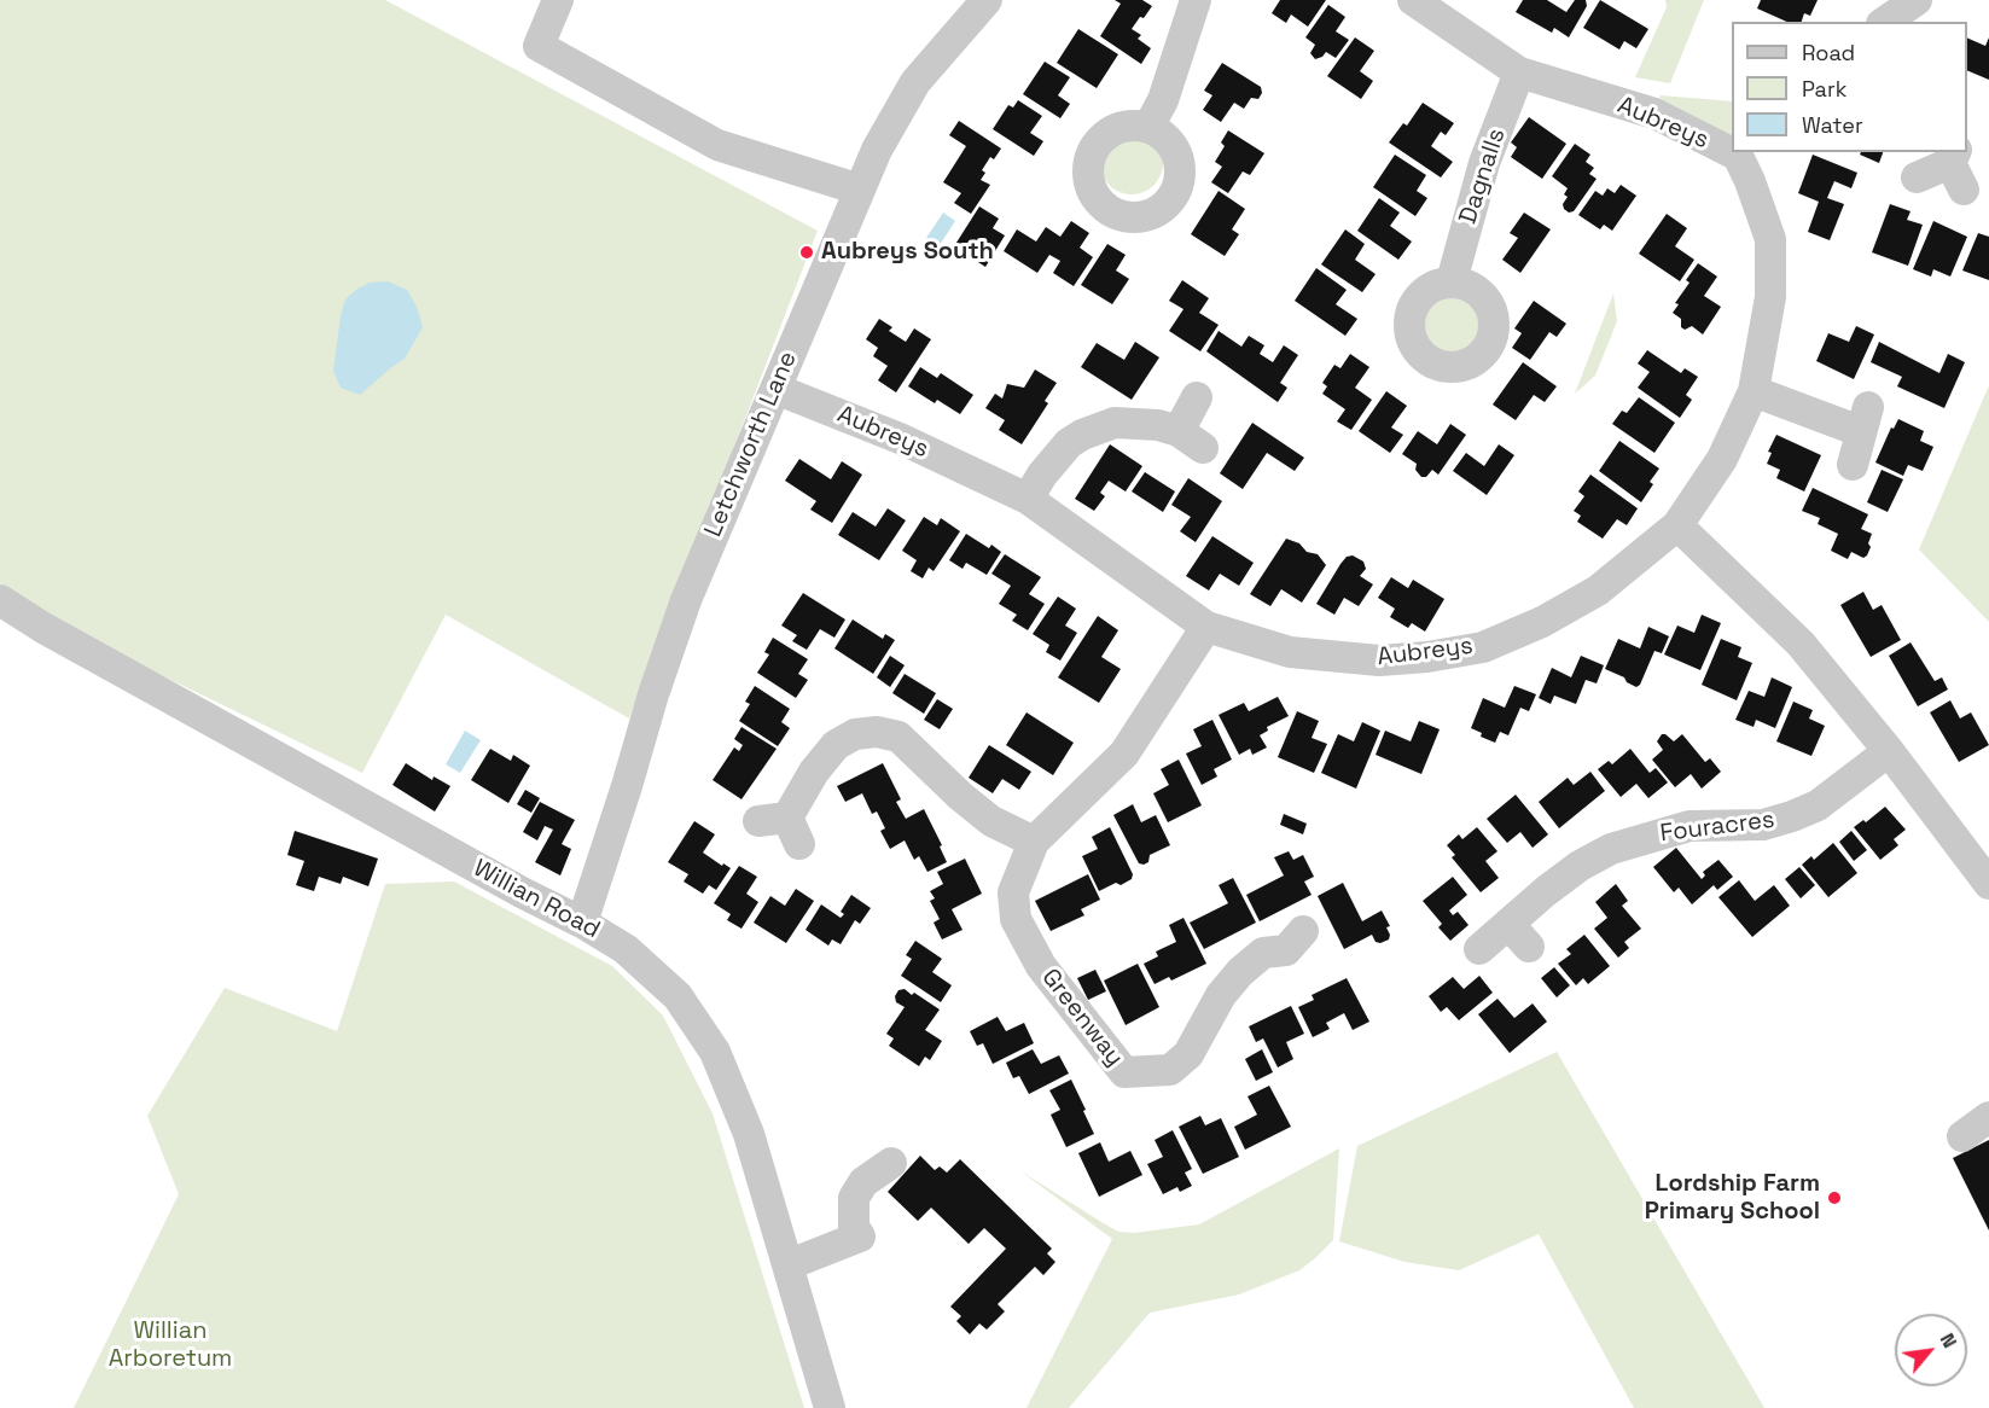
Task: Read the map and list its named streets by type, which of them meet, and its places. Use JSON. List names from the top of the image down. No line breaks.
{"streets":{"street":["Aubreys","Dagnalls","Letchworth Lane","Fouracres","Willian Road","Greenway"]},"crossings":[["Aubreys","Dagnalls"],["Aubreys","Letchworth Lane"],["Aubreys","Greenway"],["Letchworth Lane","Willian Road"]],"parks":["Willian Arboretum"],"places":["Aubreys South","Lordship Farm Primary School"],"legend":["Road","Park","Water"],"north":"top right"}
